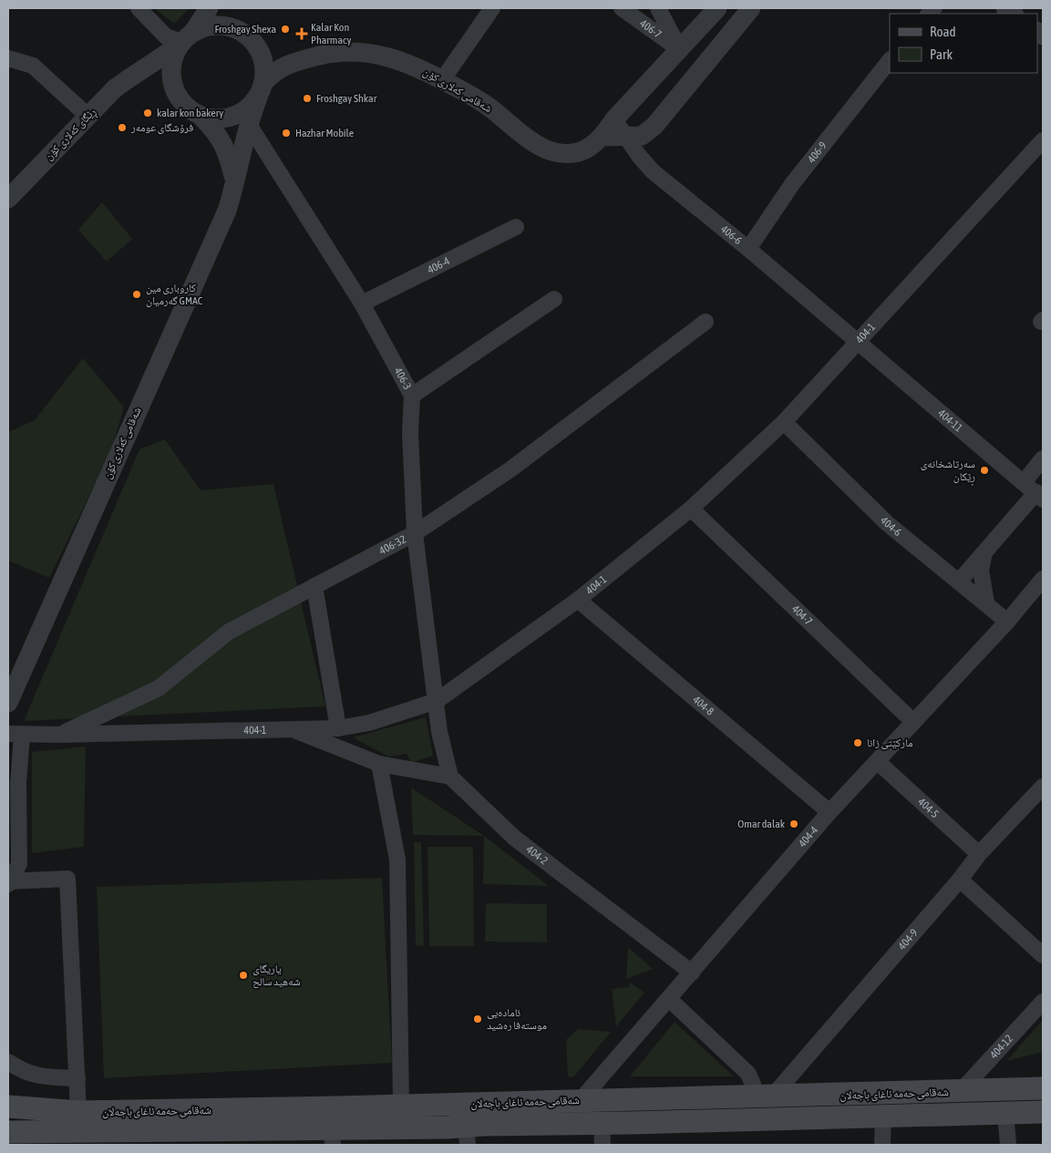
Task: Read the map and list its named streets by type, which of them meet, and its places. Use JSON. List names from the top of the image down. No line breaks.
{"streets":{"main road":["شەقامی حەمە ئاغای باجەلان"],"street":["406-7","شەقامی کەلاری کۆن","ڕێگای کەلاری کۆن","406-9","406-6","406-4","404-1","406-3","404-11","404-6","406-32","404-7","404-8","404-5","404-4","404-2","404-9","404-12"]},"crossings":[["406-7","شەقامی کەلاری کۆن"],["شەقامی کەلاری کۆن","ڕێگای کەلاری کۆن"],["شەقامی کەلاری کۆن","406-6"],["شەقامی کەلاری کۆن","406-3"],["406-9","406-6"],["406-6","404-1"],["406-6","404-11"],["406-4","406-3"],["404-1","406-3"],["404-1","404-11"],["404-1","404-6"],["404-1","406-32"],["404-1","404-7"],["404-1","404-8"],["406-3","406-32"],["404-6","404-4"],["404-7","404-4"],["404-8","404-4"],["404-5","404-4"],["404-5","404-9"],["404-4","404-2"],["404-4","شەقامی حەمە ئاغای باجەلان"],["404-9","شەقامی حەمە ئاغای باجەلان"],["404-12","شەقامی حەمە ئاغای باجەلان"]],"places":{"other":["Froshgay Shexa","Froshgay Shkar","kalar kon bakery","فرۆشگای عومەر","Hazhar Mobile","کاروباری مین گەرمیان GMAC","سەرتاشخانەی ڕێکان","مارکێتی زانا","Omar dalak","یاریگای شەهید سالح","ئامادەیی موستەفا رەشید"],"health":["Kalar Kon Pharmacy"]},"legend":["Road","Park"]}
